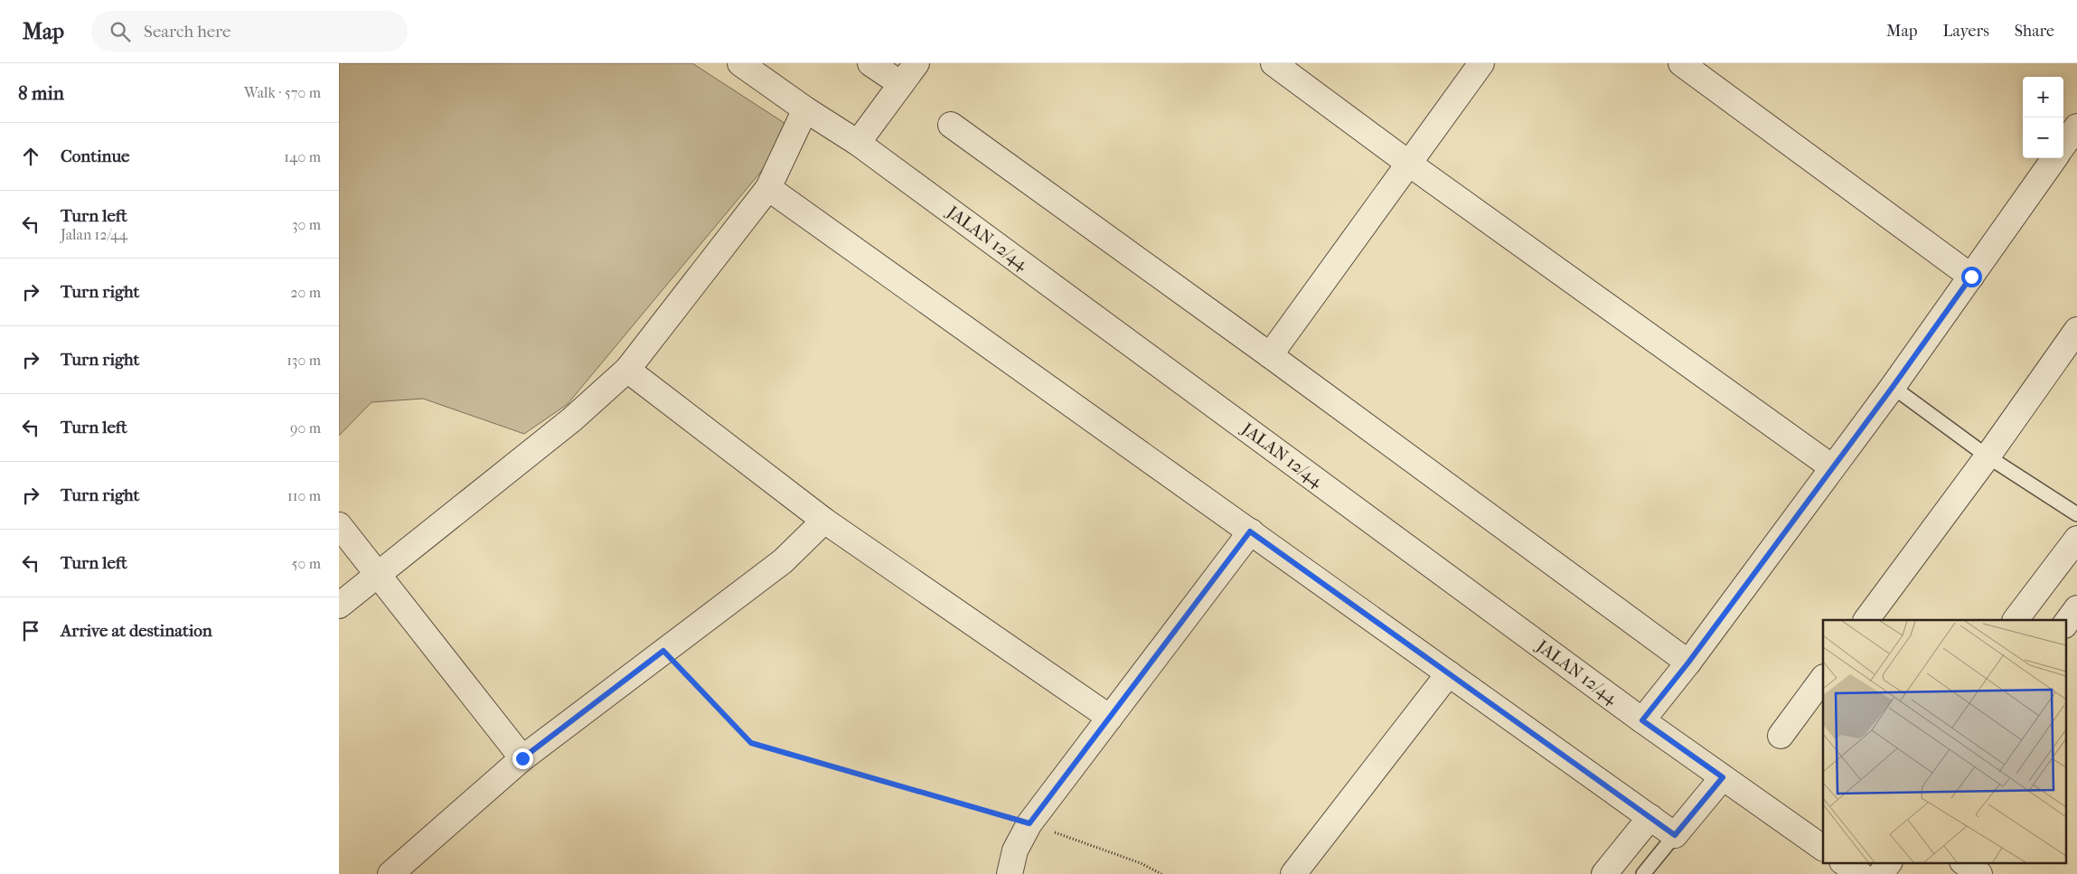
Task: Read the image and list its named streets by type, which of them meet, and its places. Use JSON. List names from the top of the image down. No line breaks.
{"streets":{"street":["JALAN 12/44"]},"page":{"header":"Map","search":"Search here","nav":["Map","Layers","Share"],"heading":["8 min","Walk · 570 m"],"map_buttons":["+","−"],"list":[["Continue","140 m"],["Turn left","Jalan 12/44","30 m"],["Turn right","20 m"],["Turn right","130 m"],["Turn left","90 m"],["Turn right","110 m"],["Turn left","50 m"],"Arrive at destination"]}}
